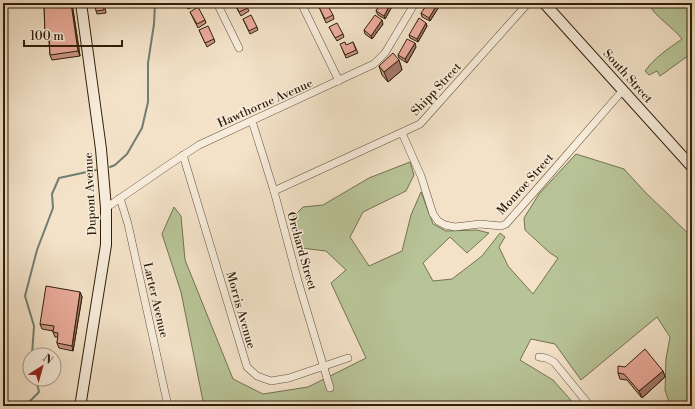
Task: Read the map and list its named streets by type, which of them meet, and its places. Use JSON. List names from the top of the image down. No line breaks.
{"streets":{"street":["South Street","Shipp Street","Hawthorne Avenue","Monroe Street","Dupont Avenue","Orchard Street","Larter Avenue","Morris Avenue"]},"crossings":[["South Street","Monroe Street"],["Shipp Street","Monroe Street"],["Shipp Street","Orchard Street"],["Hawthorne Avenue","Dupont Avenue"],["Hawthorne Avenue","Orchard Street"],["Hawthorne Avenue","Larter Avenue"],["Hawthorne Avenue","Morris Avenue"],["Orchard Street","Morris Avenue"]],"scale_bar":"100 m","north":"top right"}
